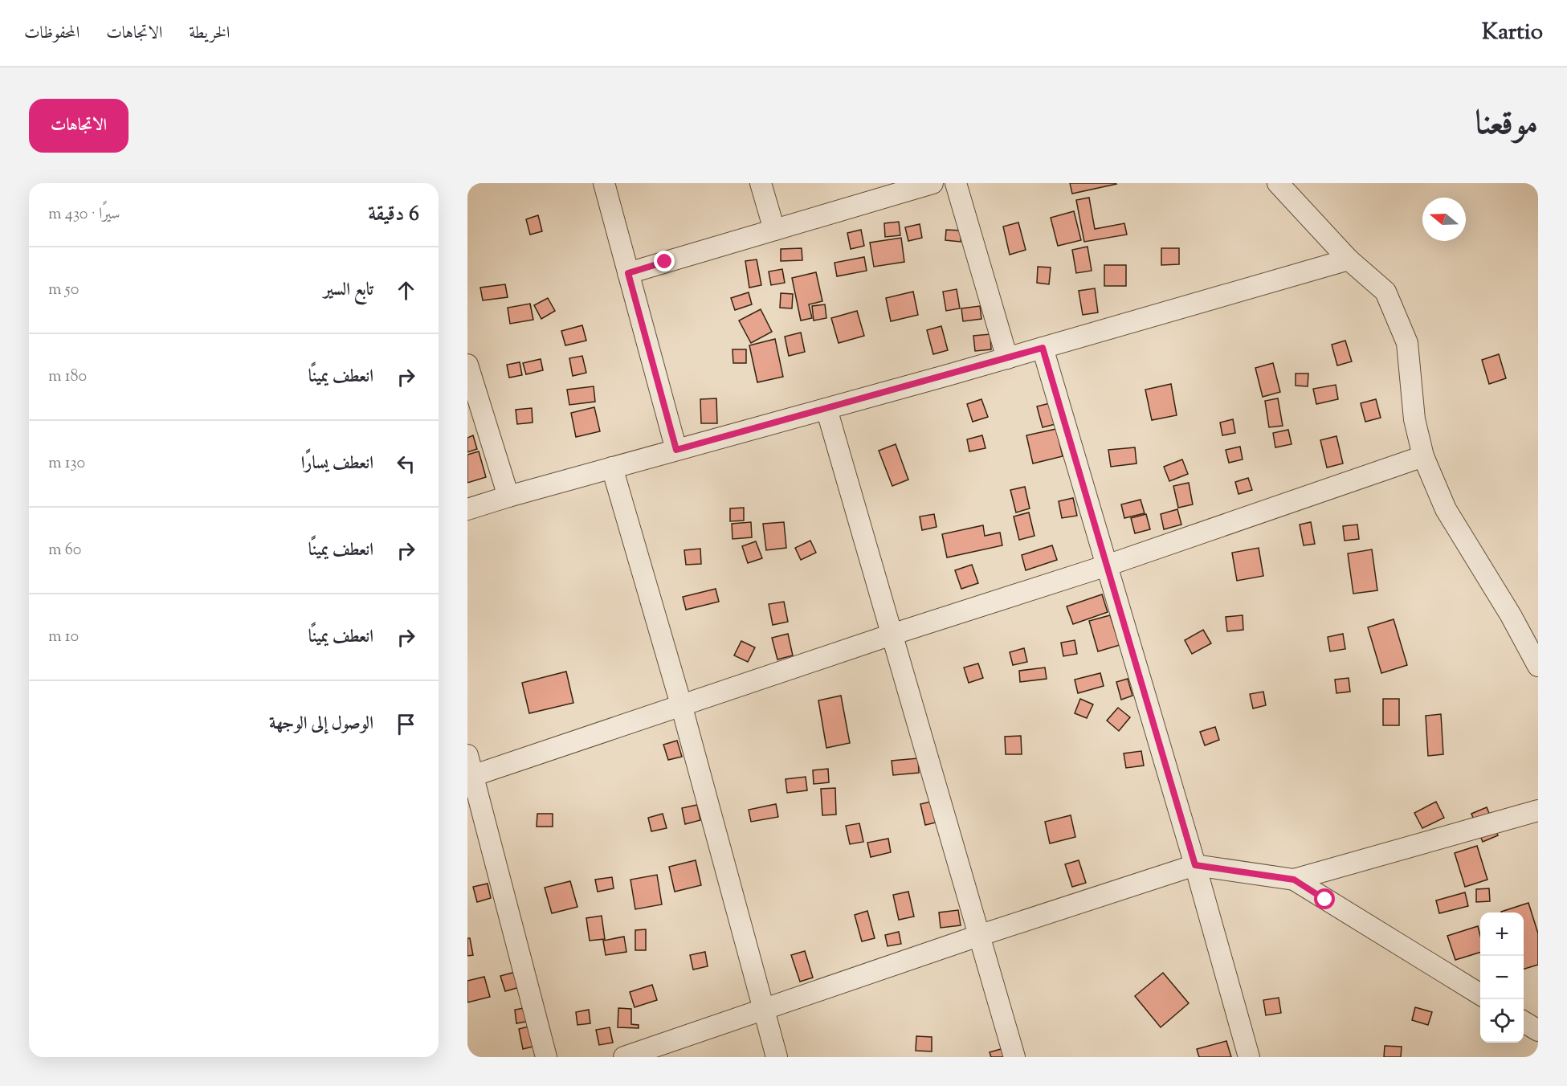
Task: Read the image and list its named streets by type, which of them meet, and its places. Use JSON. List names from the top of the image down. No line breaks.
{"north":"left","page":{"header":"Kartio","nav":["الخريطة","الاتجاهات","المحفوظات"],"title":"موقعنا","buttons":"الاتجاهات","heading":["6 دقيقة","سيرًا · 430 m"],"list":[["تابع السير","50 m"],["انعطف يمينًا","180 m"],["انعطف يسارًا","130 m"],["انعطف يمينًا","60 m"],["انعطف يمينًا","10 m"],"الوصول إلى الوجهة"],"map_buttons":["+","−"]}}
